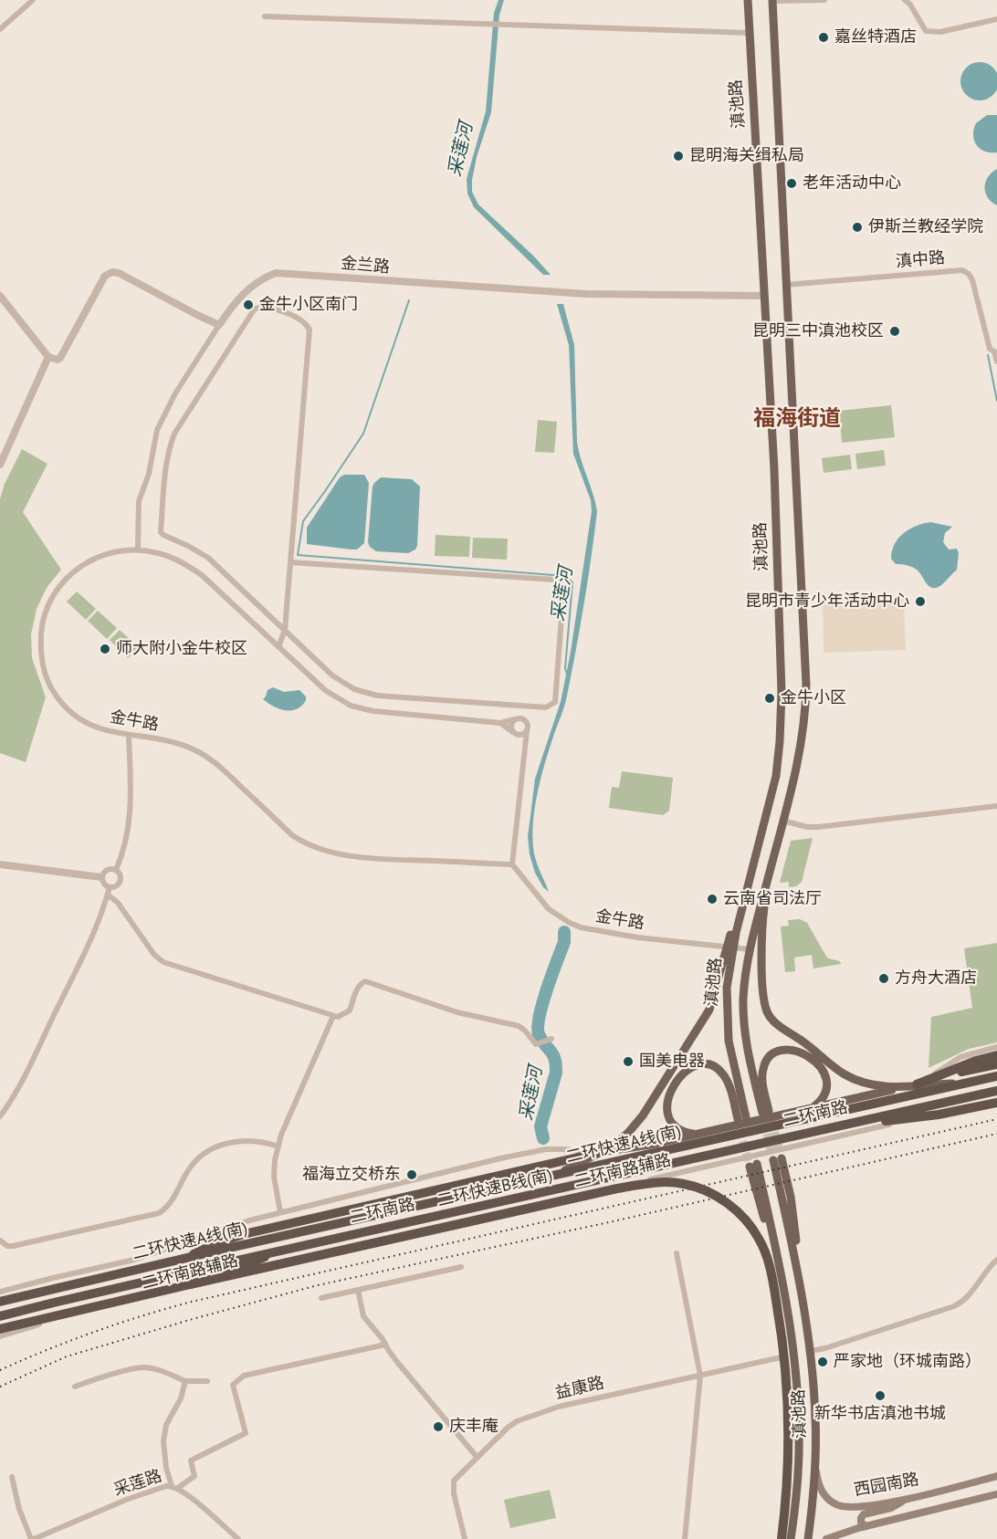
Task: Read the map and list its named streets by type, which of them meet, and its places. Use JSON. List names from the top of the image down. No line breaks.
{"streets":{"highway":["二环快速A线(南)","二环快速B线(南)"],"main road":["滇池路","二环南路","西园南路"],"street":["滇中路","金兰路","金牛路","二环南路辅路","益康路","采莲路"]},"crossings":[["滇池路","滇中路"],["滇池路","金兰路"],["滇池路","金牛路"],["滇池路","益康路"],["滇池路","西园南路"],["二环南路","二环快速A线(南)"],["二环南路","二环快速B线(南)"]],"districts":["福海街道"],"water":["采莲河"],"places":["嘉丝特酒店","昆明海关缉私局","老年活动中心","伊斯兰教经学院","金牛小区南门","昆明三中滇池校区","昆明市青少年活动中心","师大附小金牛校区","金牛小区","云南省司法厅","方舟大酒店","国美电器","福海立交桥东","严家地（环城南路）","新华书店滇池书城","庆丰庵"]}
